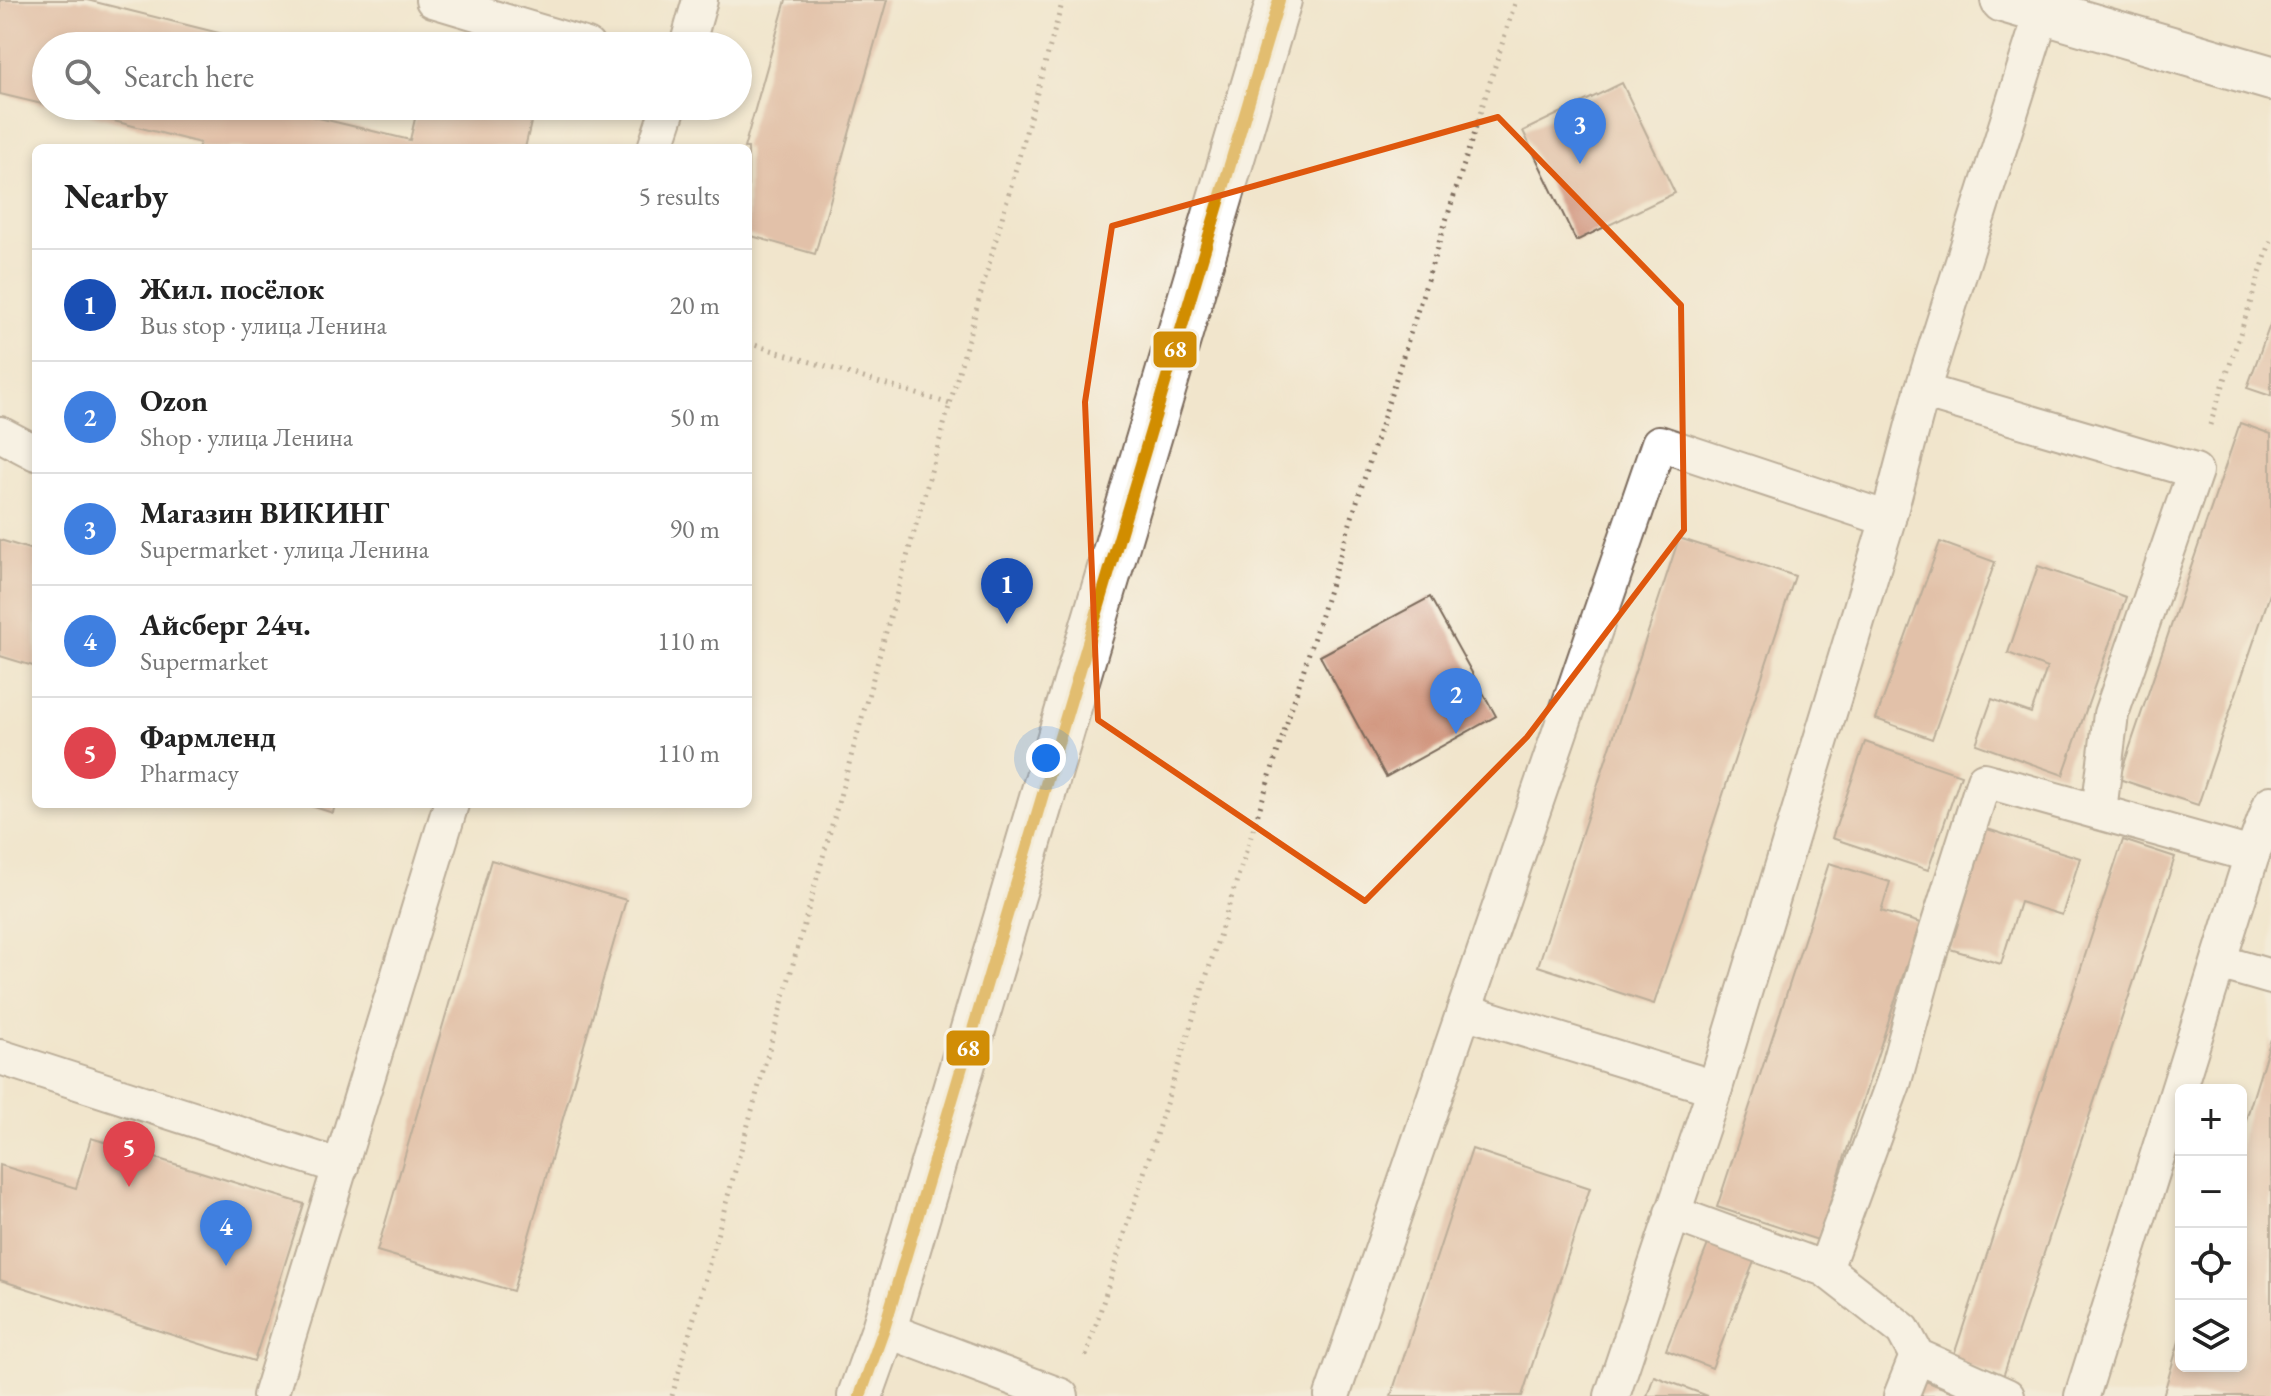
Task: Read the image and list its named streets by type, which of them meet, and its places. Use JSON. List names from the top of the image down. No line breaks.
{"lines":["transit line 68"],"page":{"search":"Search here","pins":["3","1","2","5","4"],"heading":["Nearby","5 results"],"list":[{"mark":"1","name":"Жил. посёлок","note":"Bus stop · улица Ленина","value":"20 m"},{"mark":"2","name":"Ozon","note":"Shop · улица Ленина","value":"50 m"},{"mark":"3","name":"Магазин ВИКИНГ","note":"Supermarket · улица Ленина","value":"90 m"},{"mark":"4","name":"Айсберг 24ч.","note":"Supermarket","value":"110 m"},{"mark":"5","name":"Фармленд","note":"Pharmacy","value":"110 m"}],"map_buttons":["+","−"]}}
